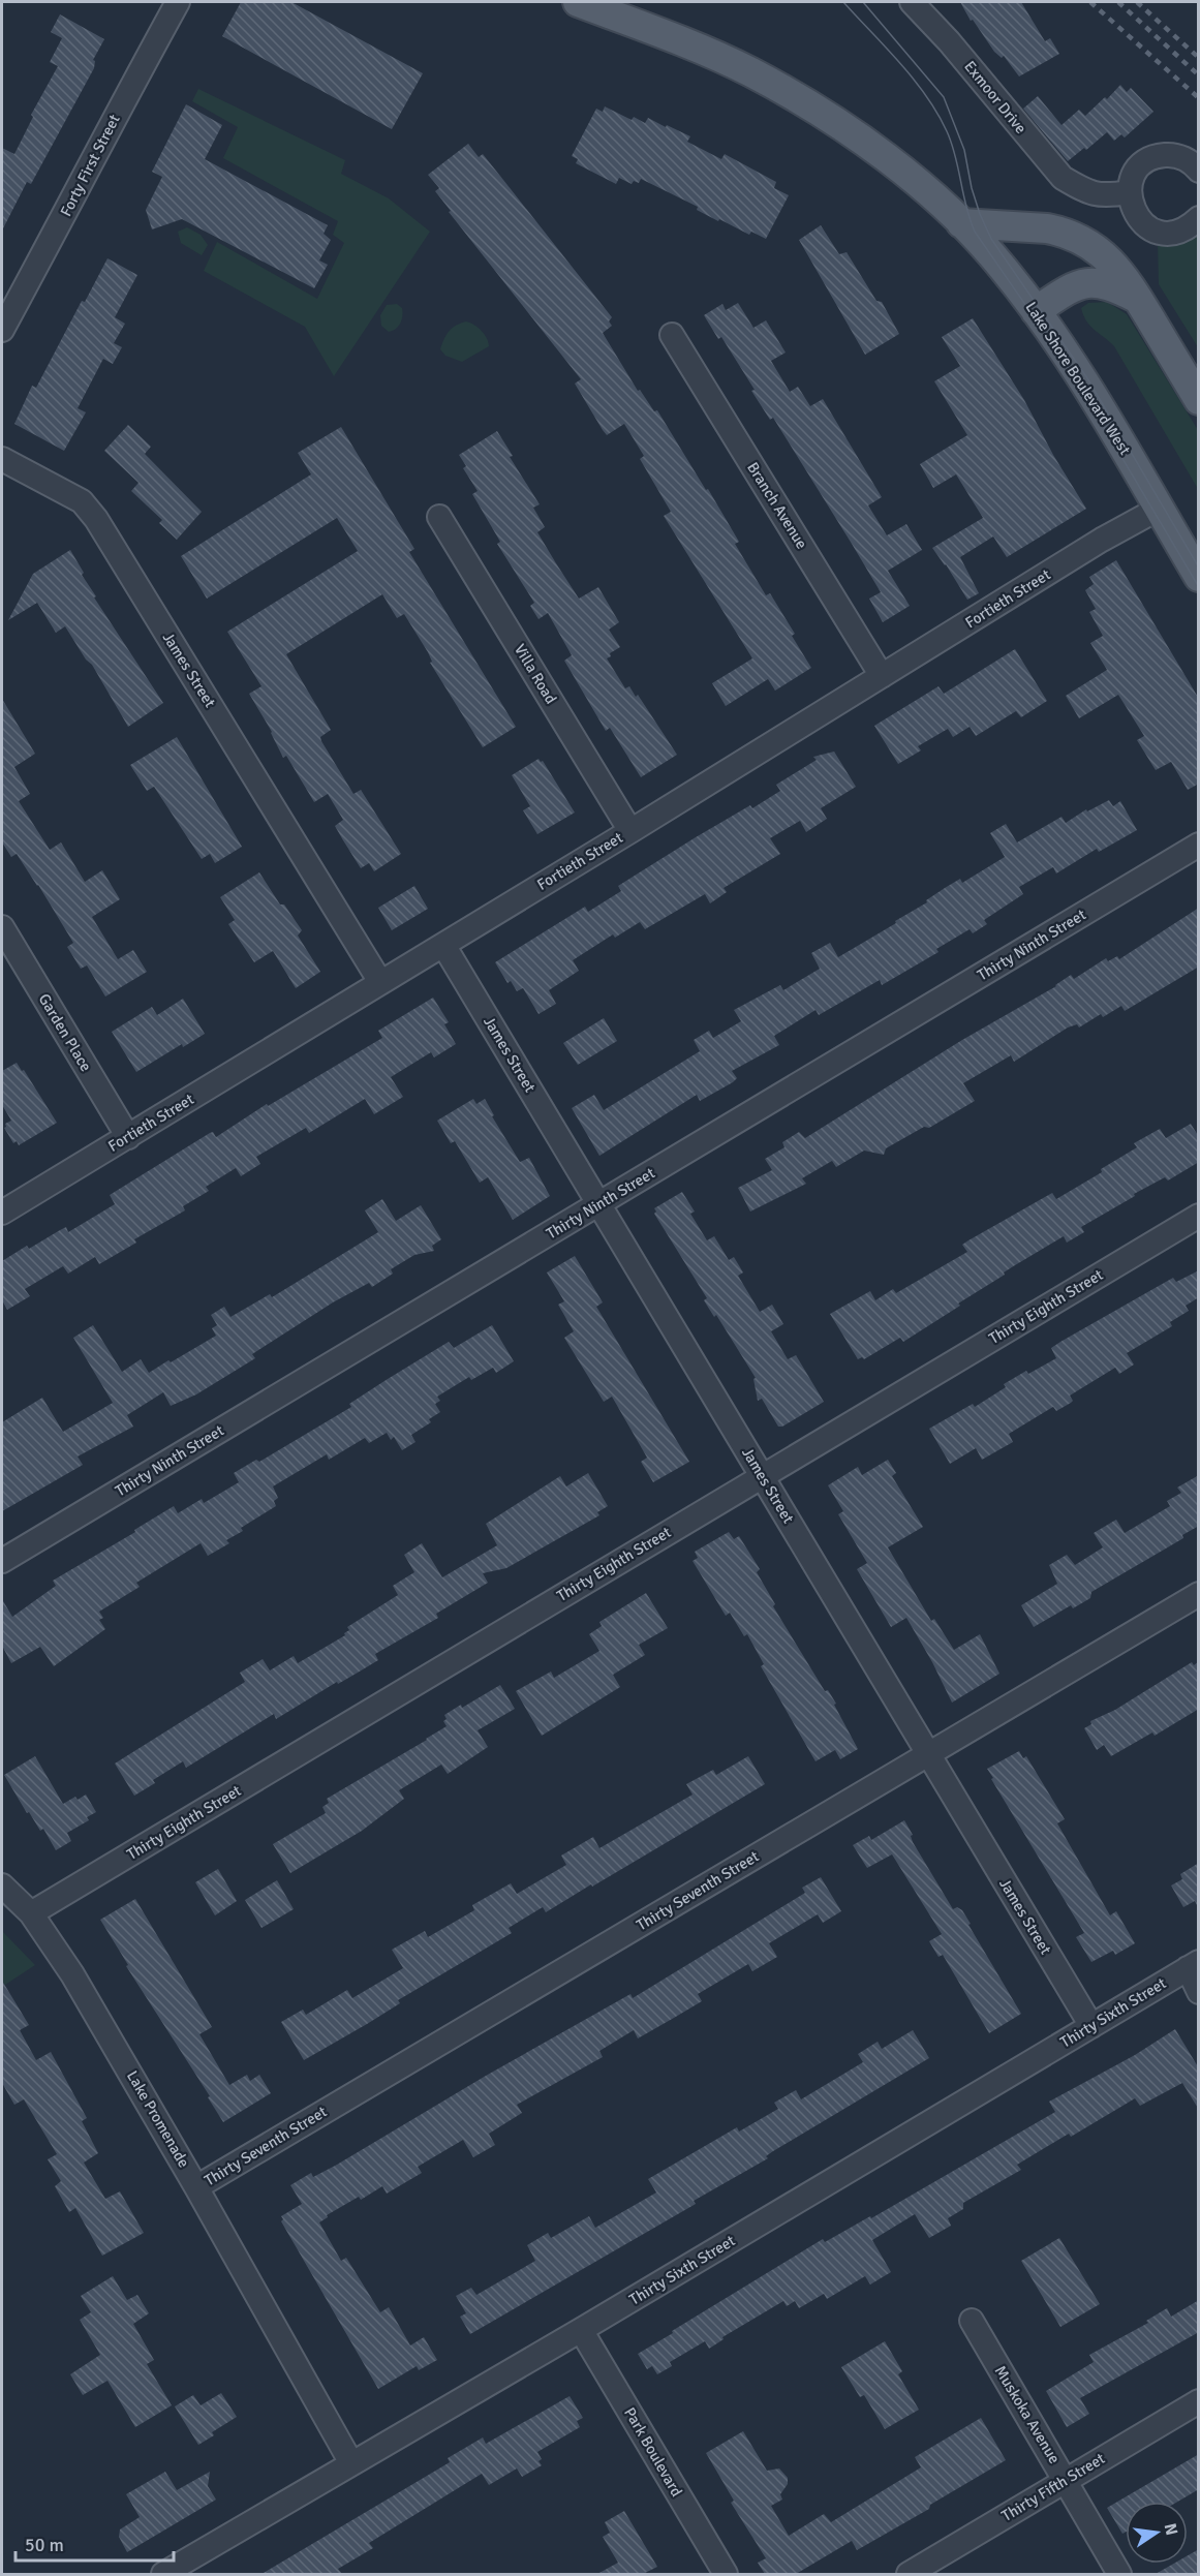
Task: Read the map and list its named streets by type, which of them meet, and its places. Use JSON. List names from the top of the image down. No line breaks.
{"streets":{"main road":["Lake Shore Boulevard West"],"street":["Exmoor Drive","Forty First Street","Branch Avenue","Fortieth Street","James Street","Villa Road","Thirty Ninth Street","Garden Place","Thirty Eighth Street","Thirty Seventh Street","Thirty Sixth Street","Lake Promenade","Muskoka Avenue","Park Boulevard","Thirty Fifth Street"]},"crossings":[["Lake Shore Boulevard West","Fortieth Street"],["Branch Avenue","Fortieth Street"],["Fortieth Street","James Street"],["Fortieth Street","Villa Road"],["Fortieth Street","Garden Place"],["James Street","Thirty Ninth Street"],["James Street","Thirty Eighth Street"],["James Street","Thirty Seventh Street"],["James Street","Thirty Sixth Street"],["Thirty Eighth Street","Lake Promenade"],["Thirty Seventh Street","Lake Promenade"],["Thirty Sixth Street","Lake Promenade"],["Thirty Sixth Street","Park Boulevard"],["Muskoka Avenue","Thirty Fifth Street"]],"scale_bar":"50 m","north":"right"}
